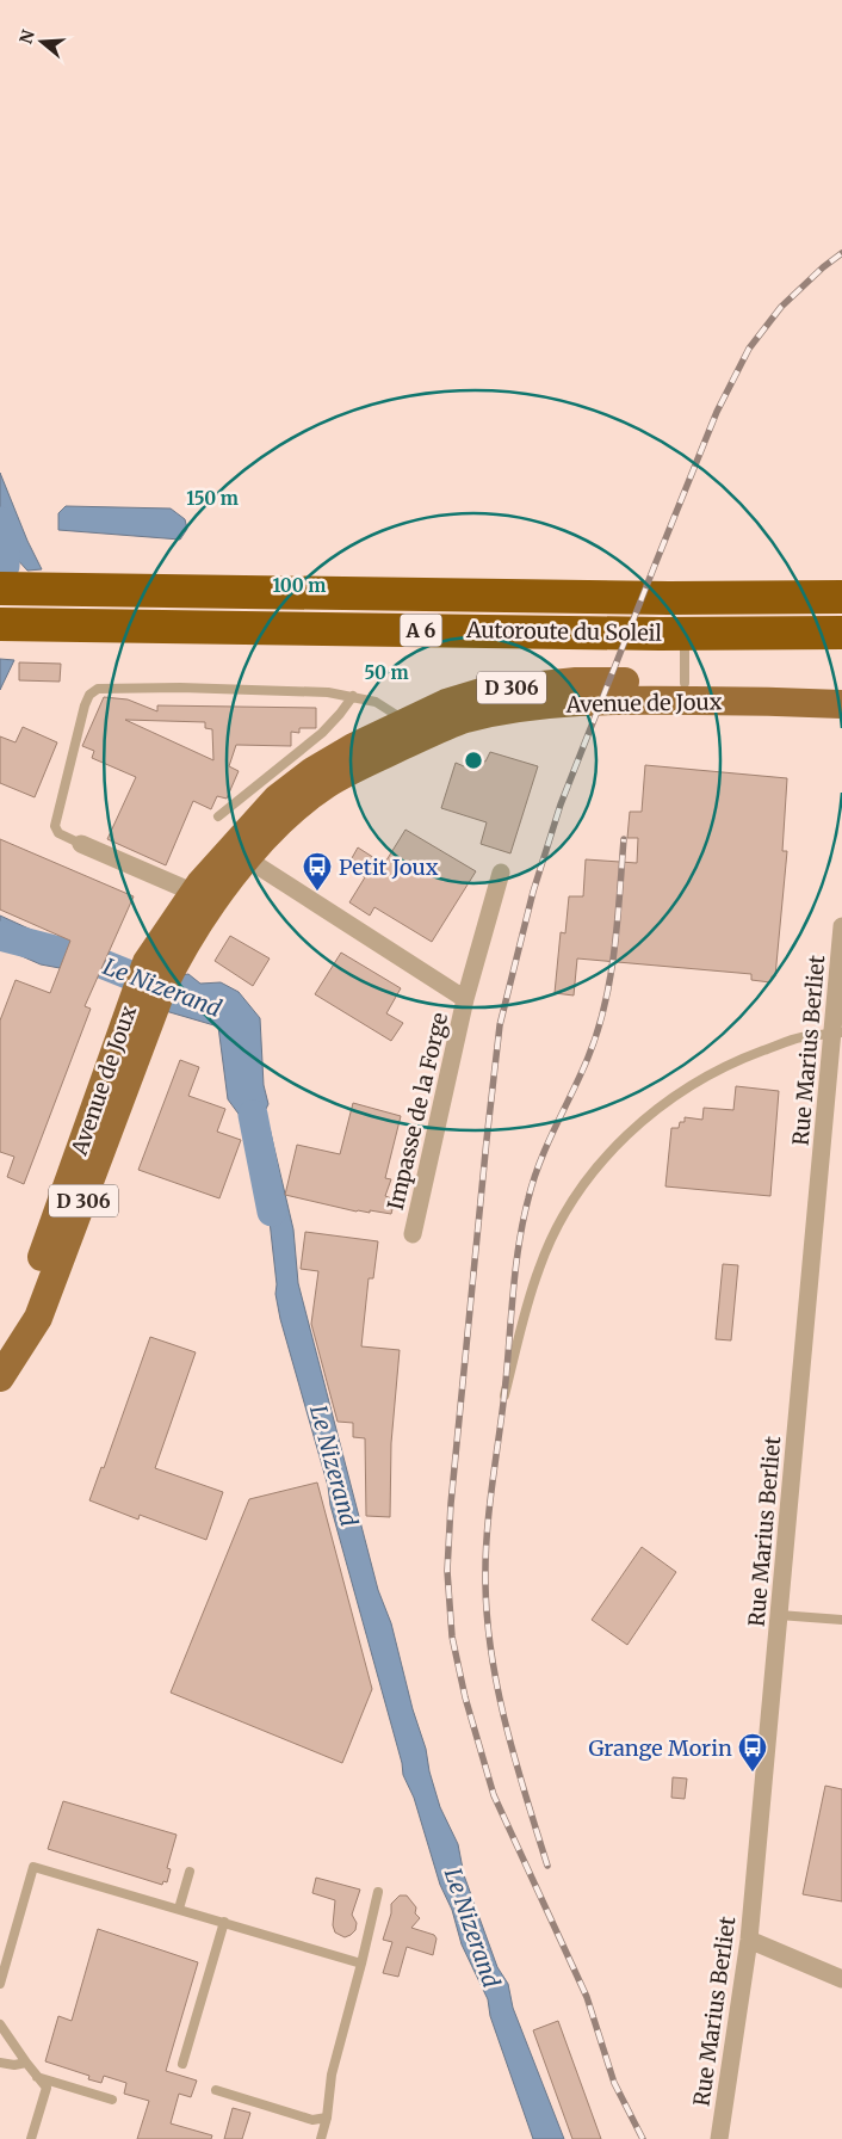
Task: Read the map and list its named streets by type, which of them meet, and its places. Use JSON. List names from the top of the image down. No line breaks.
{"streets":{"highway":["A 6","Autoroute du Soleil"],"main road":["D 306","Avenue de Joux"],"street":["Rue Marius Berliet","Impasse de la Forge"]},"crossings":[["Avenue de Joux","Impasse de la Forge"]],"water":["Le Nizerand"],"places":{"bus stop":["Petit Joux","Grange Morin"]},"north":"left","rings":["150 m","100 m","50 m"]}
